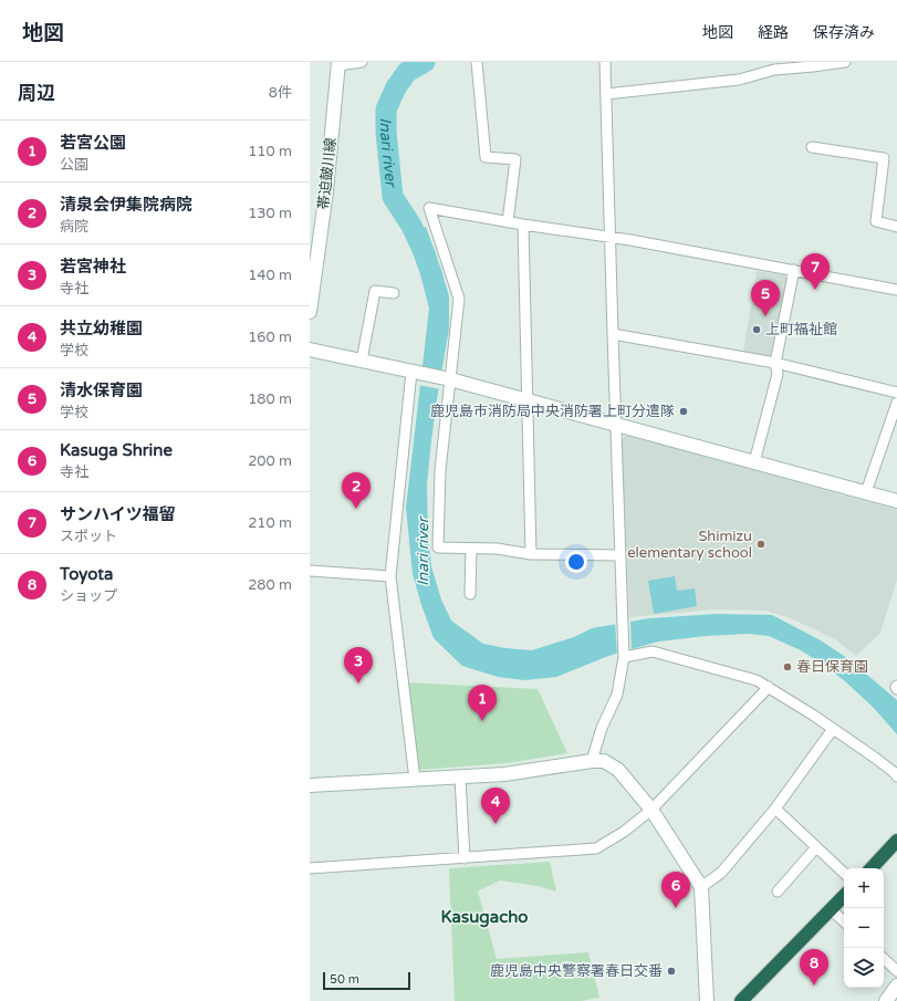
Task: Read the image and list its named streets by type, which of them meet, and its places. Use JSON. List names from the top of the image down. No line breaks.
{"streets":{"street":["帯迫皷川線"]},"districts":["Kasugacho"],"water":["Inari river"],"places":["上町福祉館","鹿児島市消防局中央消防署上町分遣隊","Shimizu elementary school","春日保育園","鹿児島中央警察署春日交番"],"scale_bar":"50 m","page":{"header":"地図","nav":["地図","経路","保存済み"],"heading":["周辺","8件"],"list":[{"mark":"1","name":"若宮公園","note":"公園","value":"110 m"},{"mark":"2","name":"清泉会伊集院病院","note":"病院","value":"130 m"},{"mark":"3","name":"若宮神社","note":"寺社","value":"140 m"},{"mark":"4","name":"共立幼稚園","note":"学校","value":"160 m"},{"mark":"5","name":"清水保育園","note":"学校","value":"180 m"},{"mark":"6","name":"Kasuga Shrine","note":"寺社","value":"200 m"},{"mark":"7","name":"サンハイツ福留","note":"スポット","value":"210 m"},{"mark":"8","name":"Toyota","note":"ショップ","value":"280 m"}],"pins":["7","5","2","3","1","4","6","8"],"map_buttons":["+","−"],"scale":"50 m"}}
